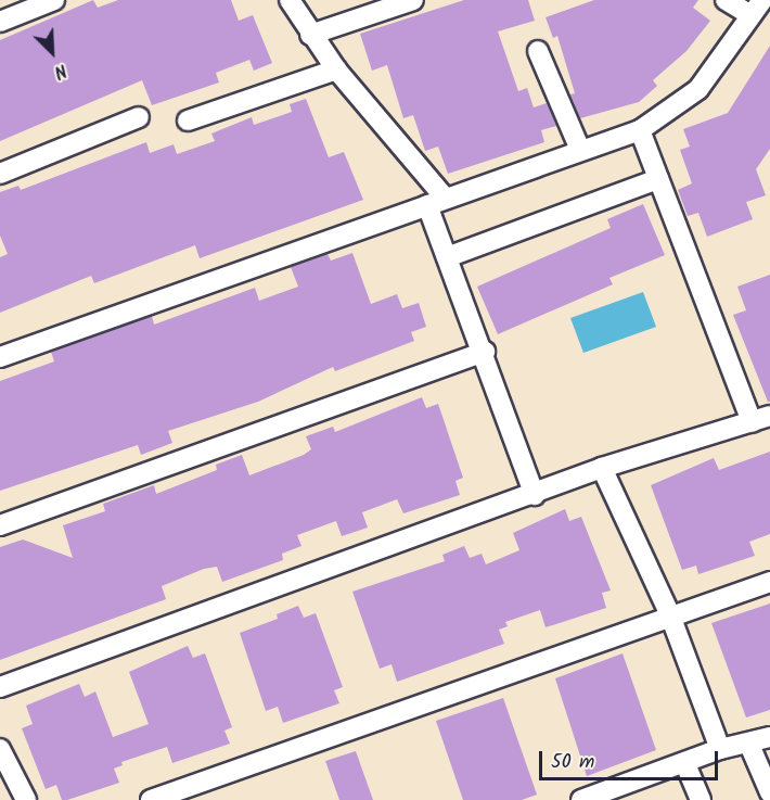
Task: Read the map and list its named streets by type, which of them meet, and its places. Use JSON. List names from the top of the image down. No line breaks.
{"scale_bar":"50 m","north":"bottom right"}
